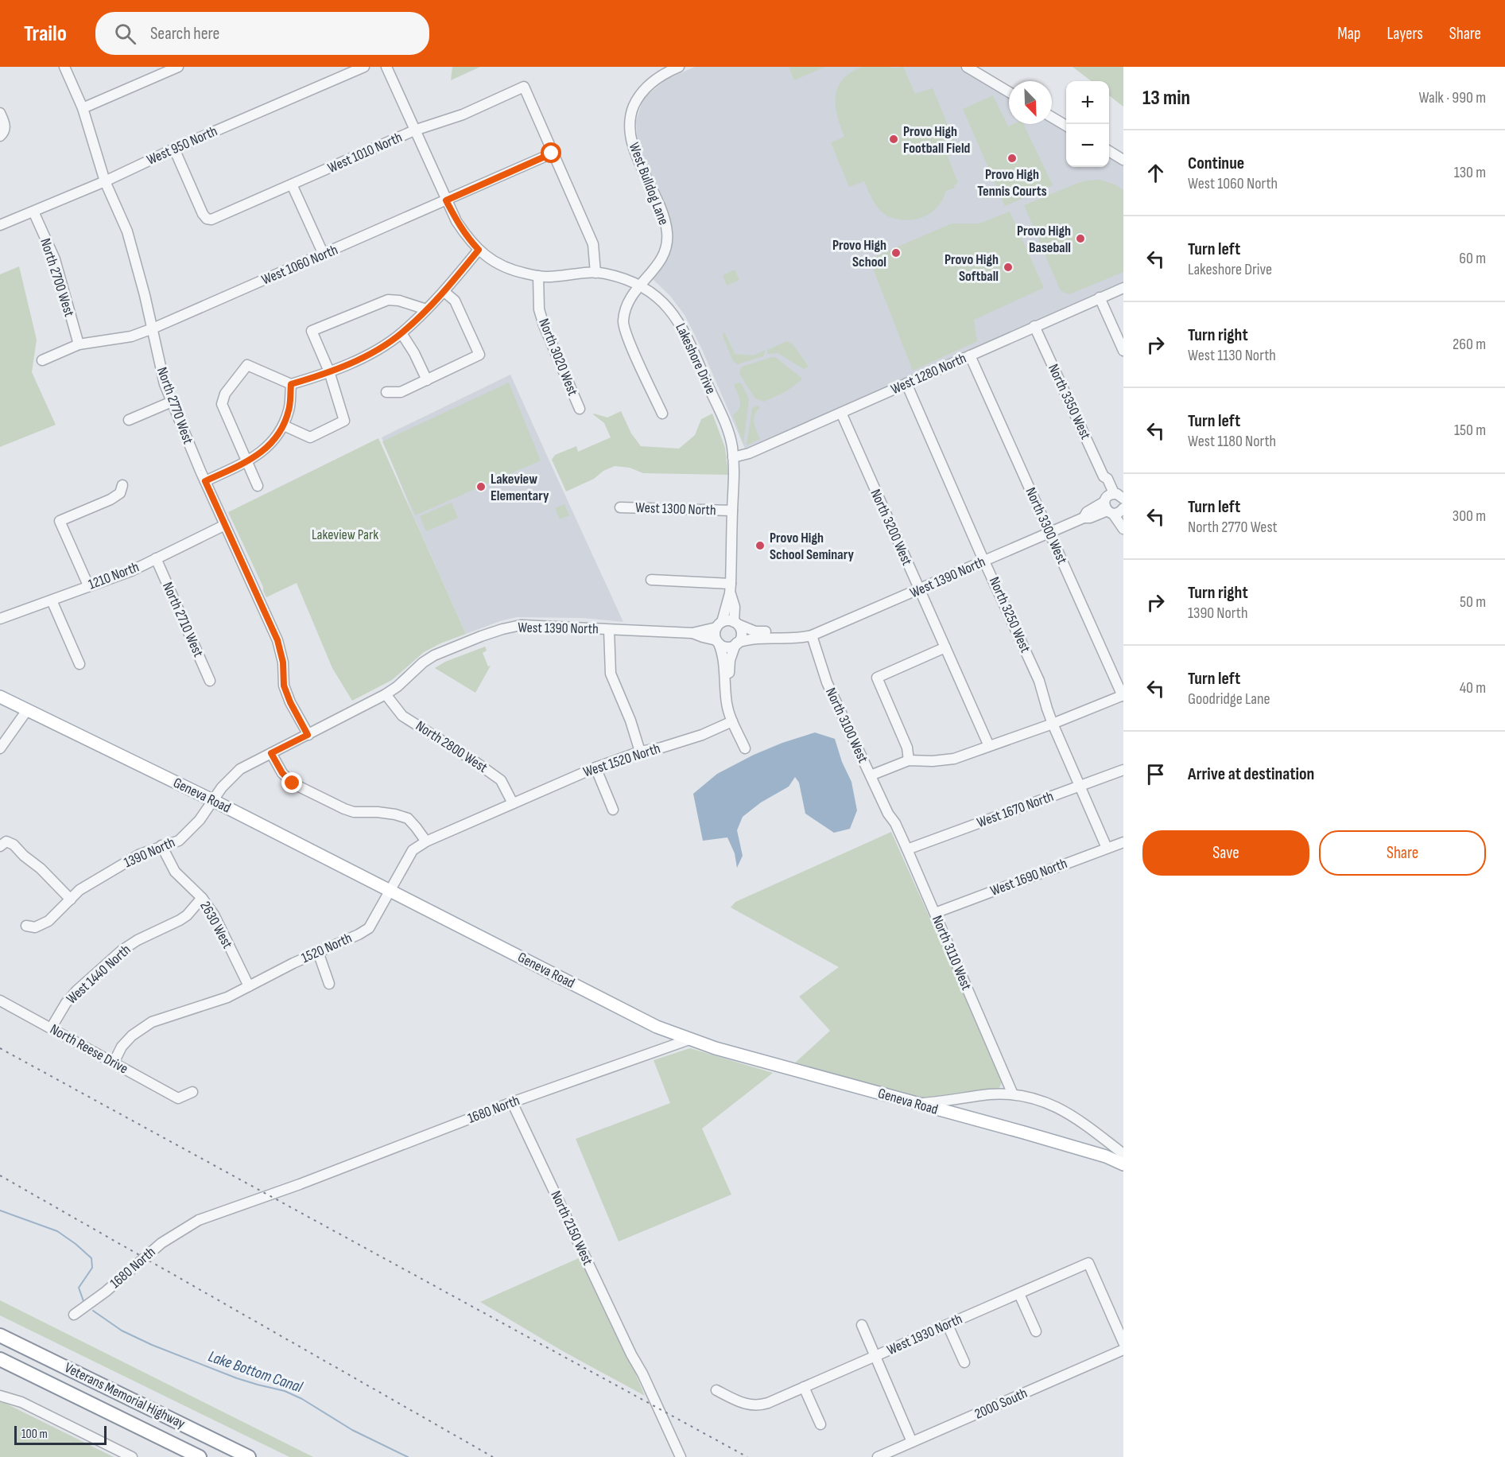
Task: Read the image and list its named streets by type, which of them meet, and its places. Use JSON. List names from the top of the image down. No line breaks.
{"streets":{"highway":["Veterans Memorial Highway"],"main road":["Geneva Road"],"street":["West 950 North","West 1010 North","West Bulldog Lane","West 1060 North","North 2700 West","North 3020 West","Lakeshore Drive","West 1280 North","North 3350 West","North 2770 West","West 1300 North","North 3300 West","North 3200 West","1210 North","West 1390 North","North 3250 West","North 2710 West","North 3100 West","North 2800 West","West 1520 North","West 1670 North","1390 North","West 1690 North","2630 West","1520 North","North 3110 West","West 1440 North","North Reese Drive","1680 North","North 2150 West","West 1930 North","2000 South"]},"crossings":[["West 950 North","West 1010 North"],["West 950 North","North 2700 West"],["West 950 North","North 2770 West"],["West 1010 North","West 1060 North"],["West 1010 North","Lakeshore Drive"],["West Bulldog Lane","Lakeshore Drive"],["West 1060 North","North 2700 West"],["West 1060 North","Lakeshore Drive"],["West 1060 North","North 2770 West"],["North 3020 West","Lakeshore Drive"],["Lakeshore Drive","West 1280 North"],["Lakeshore Drive","West 1300 North"],["Lakeshore Drive","West 1390 North"],["West 1280 North","North 3350 West"],["West 1280 North","North 3300 West"],["West 1280 North","North 3200 West"],["West 1280 North","North 3250 West"],["North 3350 West","West 1390 North"],["North 2770 West","1210 North"],["North 2770 West","1390 North"],["North 3300 West","West 1390 North"],["North 3200 West","West 1390 North"],["1210 North","North 2710 West"],["West 1390 North","North 3250 West"],["West 1390 North","North 3100 West"],["West 1390 North","North 2800 West"],["West 1390 North","1390 North"],["North 3250 West","West 1670 North"],["North 3250 West","West 1690 North"],["North 3100 West","North 3110 West"],["North 2800 West","West 1520 North"],["North 2800 West","1390 North"],["North 2800 West","1520 North"],["West 1520 North","1520 North"],["Geneva Road","1390 North"],["Geneva Road","1520 North"],["Geneva Road","1680 North"],["West 1670 North","North 3110 West"],["1390 North","2630 West"],["West 1690 North","North 3110 West"],["2630 West","1520 North"],["2630 West","West 1440 North"],["1520 North","North Reese Drive"],["West 1440 North","North Reese Drive"],["1680 North","North 2150 West"]],"water":["Lake Bottom Canal"],"parks":["Lakeview Park"],"places":["Provo High Football Field","Provo High Tennis Courts","Provo High Baseball","Provo High School","Provo High Softball","Lakeview Elementary","Provo High School Seminary"],"scale_bar":"100 m","north":"bottom right","page":{"header":"Trailo","search":"Search here","nav":["Map","Layers","Share"],"heading":["13 min","Walk · 990 m"],"map_buttons":["+","−"],"list":[["Continue","West 1060 North","130 m"],["Turn left","Lakeshore Drive","60 m"],["Turn right","West 1130 North","260 m"],["Turn left","West 1180 North","150 m"],["Turn left","North 2770 West","300 m"],["Turn right","1390 North","50 m"],["Turn left","Goodridge Lane","40 m"],"Arrive at destination"],"buttons":["Save","Share"],"scale":"100 m"}}
